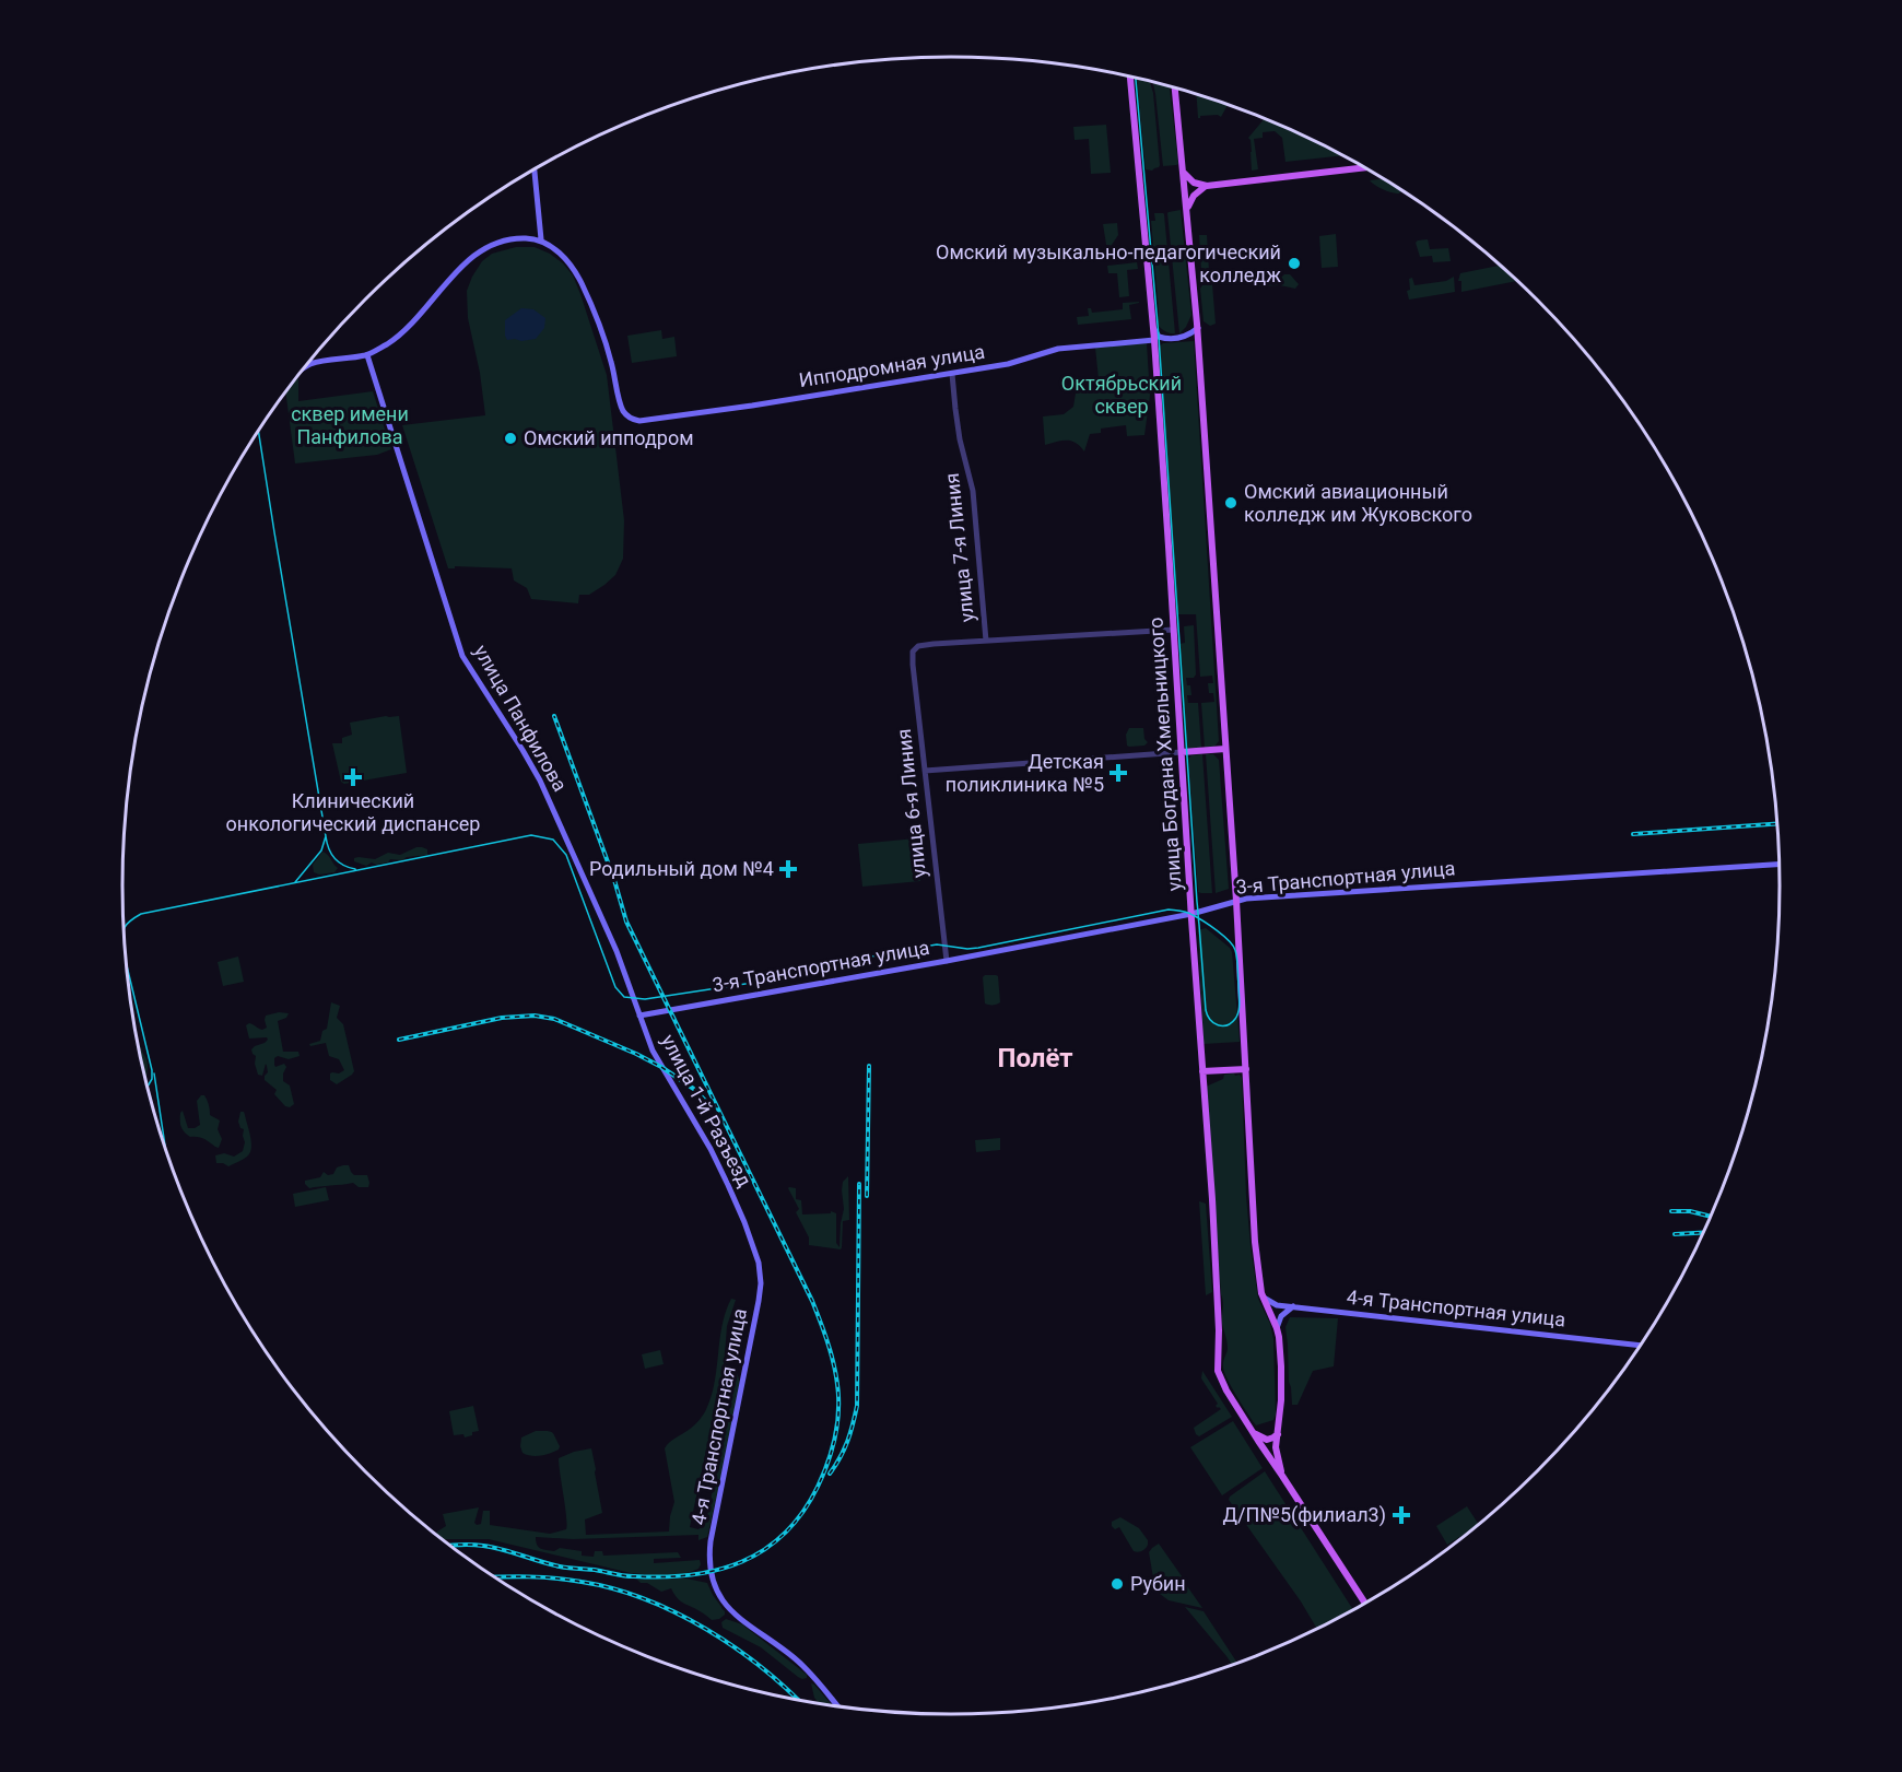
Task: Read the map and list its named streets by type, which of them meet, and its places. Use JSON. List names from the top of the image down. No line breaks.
{"streets":{"main road":["Ипподромная улица","улица Панфилова","улица Богдана Хмельницкого","3-я Транспортная улица","улица 1-й Разъезд","4-я Транспортная улица"],"street":["улица 7-я Линия","улица 6-я Линия"]},"crossings":[["Ипподромная улица","улица 7-я Линия"],["Ипподромная улица","улица Богдана Хмельницкого"],["улица 7-я Линия","улица 6-я Линия"],["улица Панфилова","3-я Транспортная улица"],["улица Панфилова","улица 1-й Разъезд"],["улица Богдана Хмельницкого","3-я Транспортная улица"],["улица 6-я Линия","3-я Транспортная улица"],["3-я Транспортная улица","улица 1-й Разъезд"],["улица 1-й Разъезд","4-я Транспортная улица"]],"districts":["Полёт"],"parks":["Октябрьский сквер","сквер имени Панфилова"],"places":{"other":["Омский музыкально-педагогический колледж","Омский ипподром","Омский авиационный колледж им Жуковского","Рубин"],"health":["Детская поликлиника №5","Клинический онкологический диспансер","Родильный дом №4","Д/П№5(филиал3)"]}}
